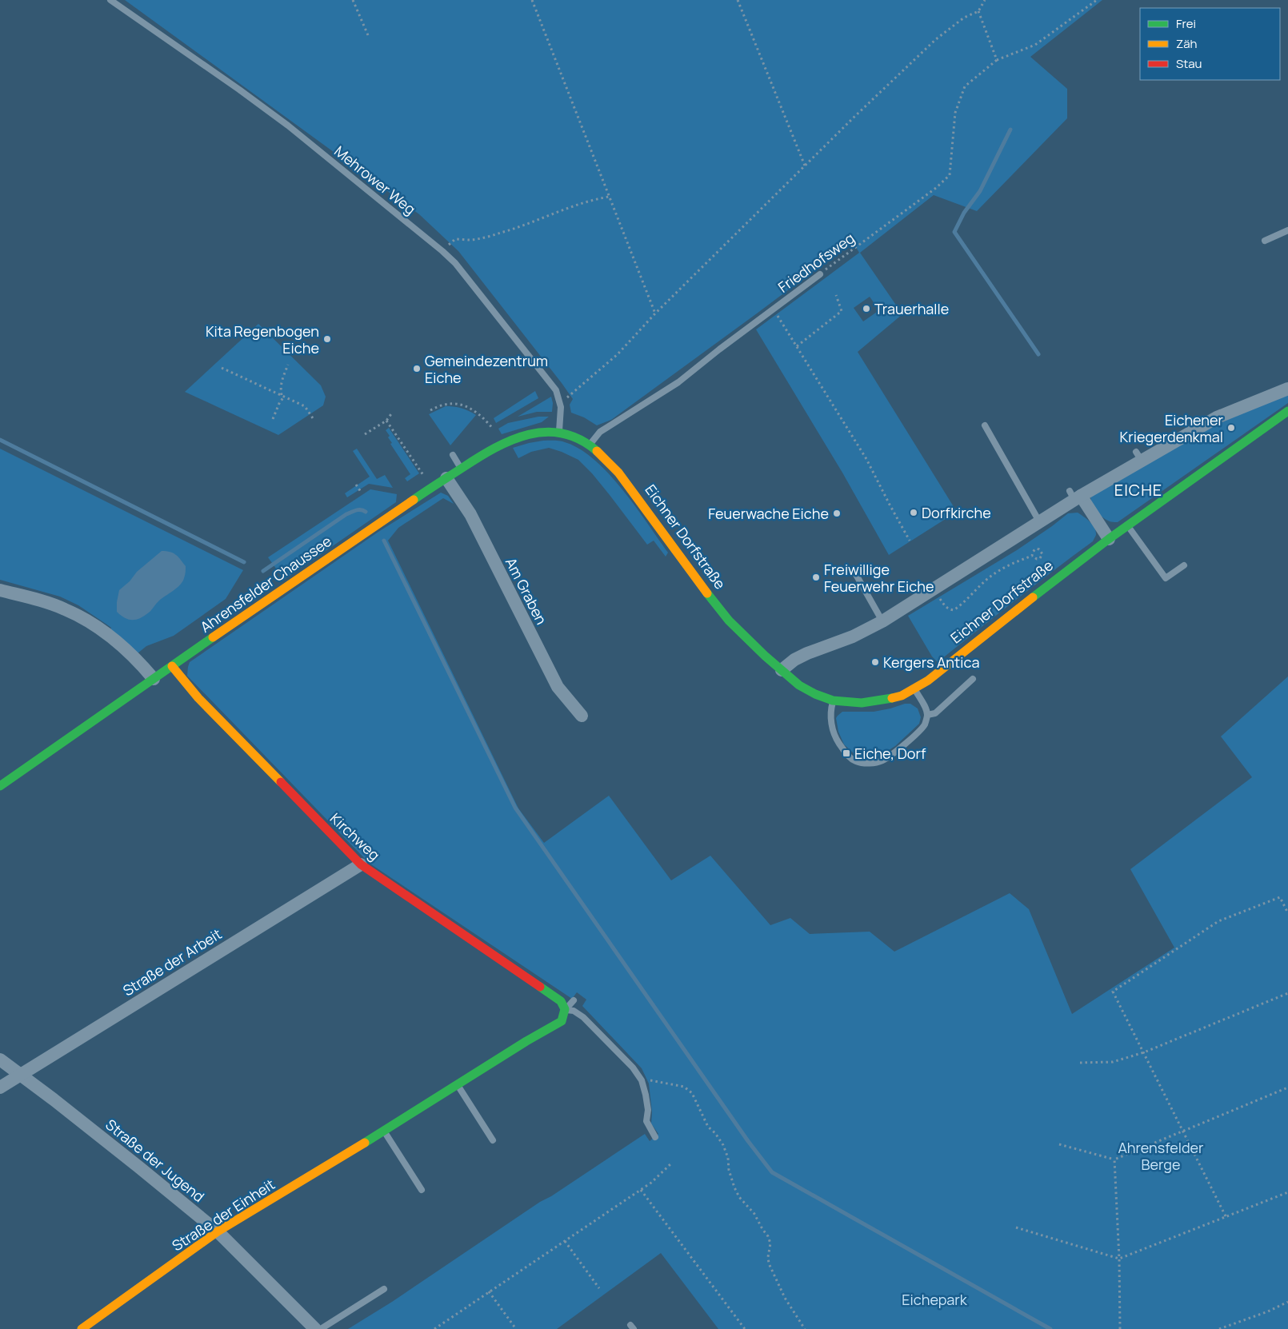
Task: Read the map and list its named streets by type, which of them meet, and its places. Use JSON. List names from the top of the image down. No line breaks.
{"streets":{"main road":["Eichner Dorfstraße","Ahrensfelder Chaussee","Kirchweg","Straße der Einheit"],"street":["Am Graben","Straße der Arbeit","Straße der Jugend"],"lane":["Mehrower Weg","Friedhofsweg"]},"crossings":[["Mehrower Weg","Eichner Dorfstraße"],["Mehrower Weg","Ahrensfelder Chaussee"],["Friedhofsweg","Eichner Dorfstraße"],["Eichner Dorfstraße","Ahrensfelder Chaussee"],["Ahrensfelder Chaussee","Am Graben"],["Ahrensfelder Chaussee","Kirchweg"],["Kirchweg","Straße der Arbeit"],["Kirchweg","Straße der Einheit"],["Straße der Arbeit","Straße der Jugend"],["Straße der Jugend","Straße der Einheit"]],"districts":["EICHE"],"parks":["Ahrensfelder Berge","Eichepark"],"places":{"other":["Trauerhalle","Kita Regenbogen Eiche","Gemeindezentrum Eiche","Eichener Kriegerdenkmal","Dorfkirche","Feuerwache Eiche","Freiwillige Feuerwehr Eiche","Kergers Antica"],"transit":["Eiche, Dorf"]},"legend":["Frei","Zäh","Stau"]}
